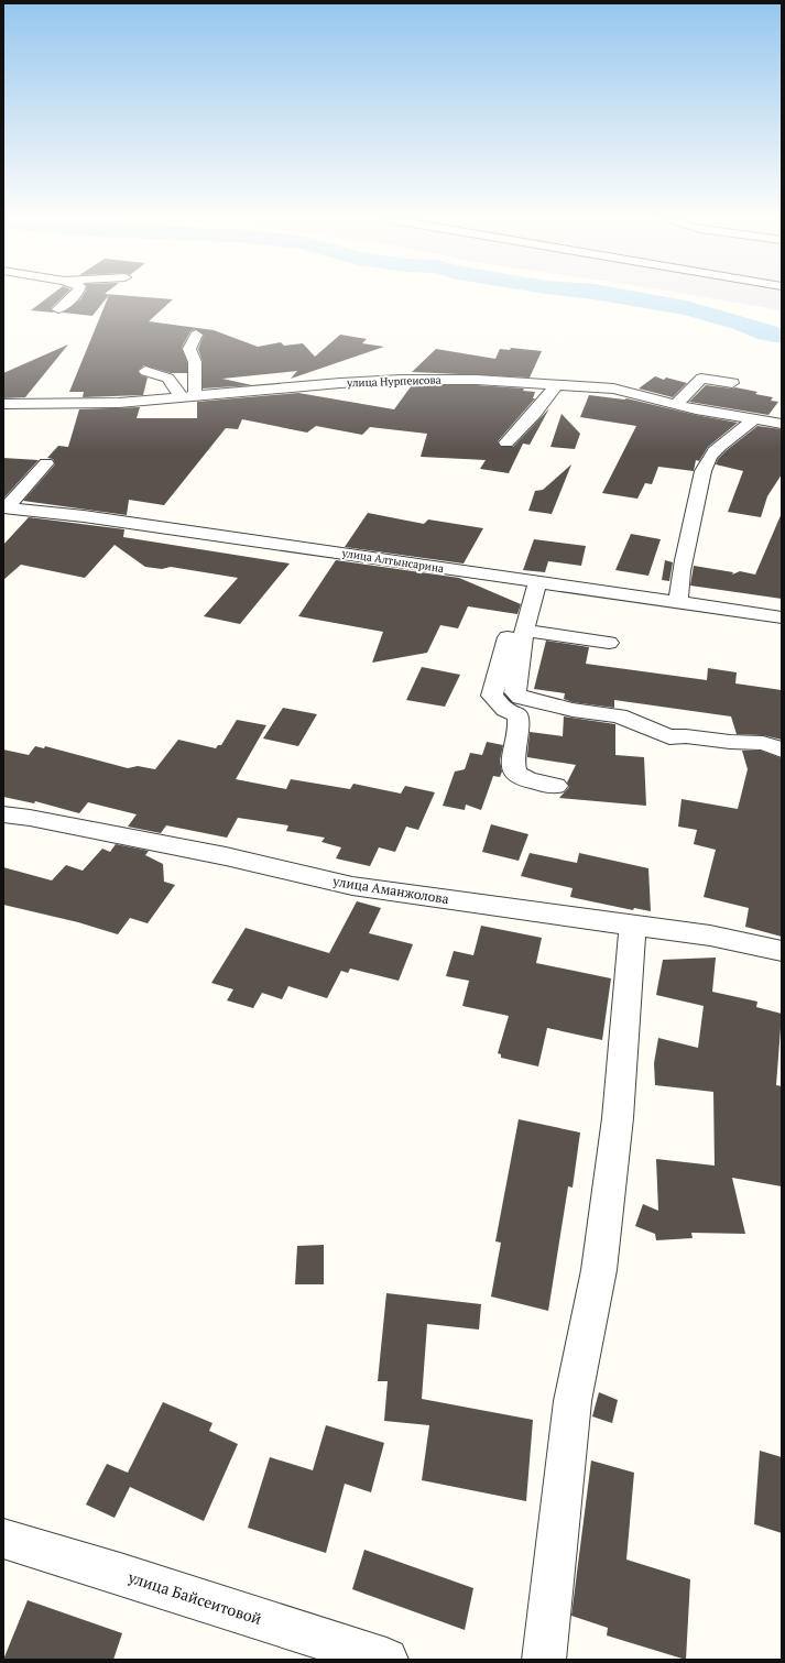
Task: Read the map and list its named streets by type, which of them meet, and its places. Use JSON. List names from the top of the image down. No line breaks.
{"streets":{"street":["улица Нурпеисова","улица Алтынсарина","улица Аманжолова","улица Байсеитовой"]}}
